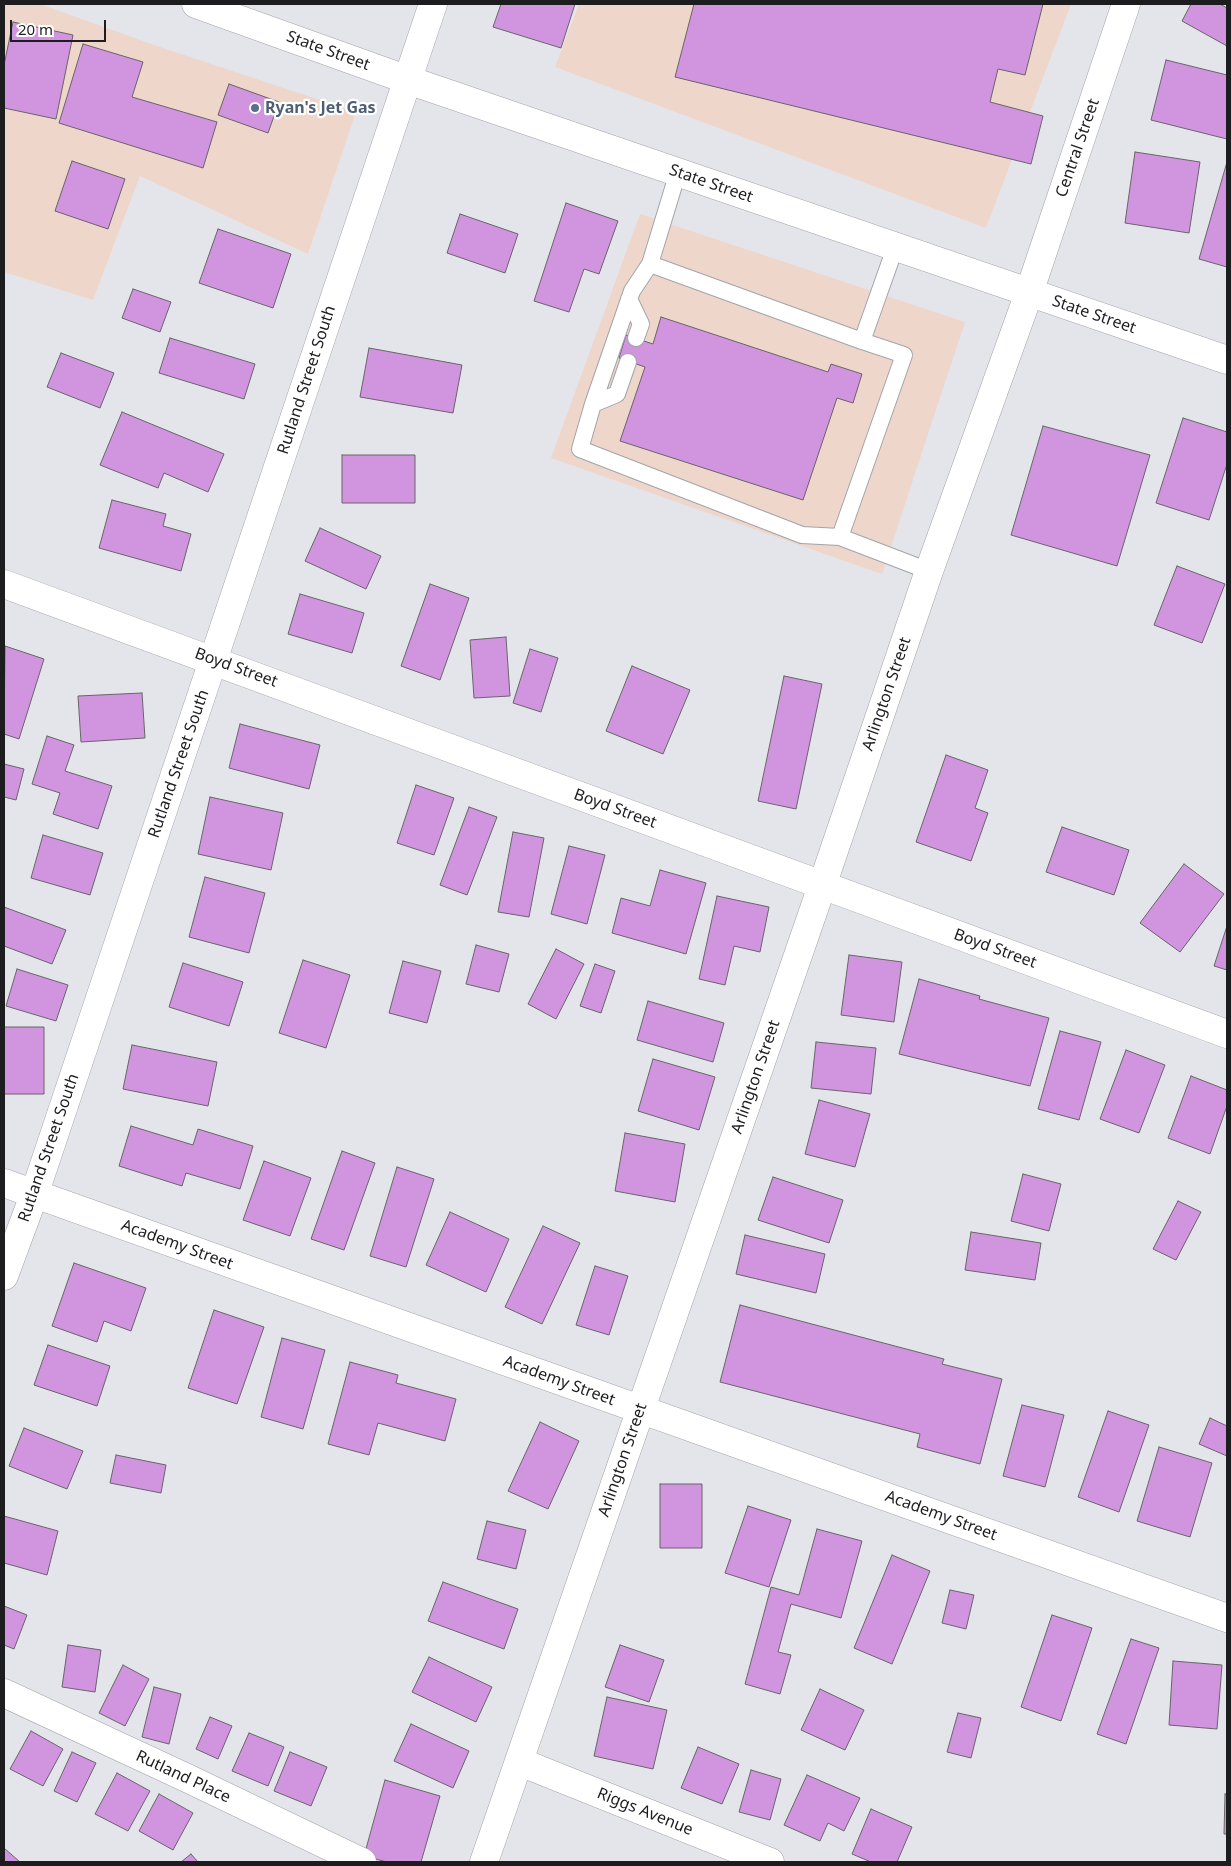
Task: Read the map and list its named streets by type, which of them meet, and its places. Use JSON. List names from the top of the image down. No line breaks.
{"streets":{"main road":["State Street","Central Street","Rutland Street South","Boyd Street","Arlington Street","Academy Street","Rutland Place","Riggs Avenue"]},"crossings":[["State Street","Central Street"],["State Street","Rutland Street South"],["State Street","Arlington Street"],["Central Street","Arlington Street"],["Rutland Street South","Boyd Street"],["Rutland Street South","Academy Street"],["Boyd Street","Arlington Street"],["Arlington Street","Academy Street"],["Arlington Street","Riggs Avenue"]],"places":["Ryan's Jet Gas"],"scale_bar":"20 m"}
